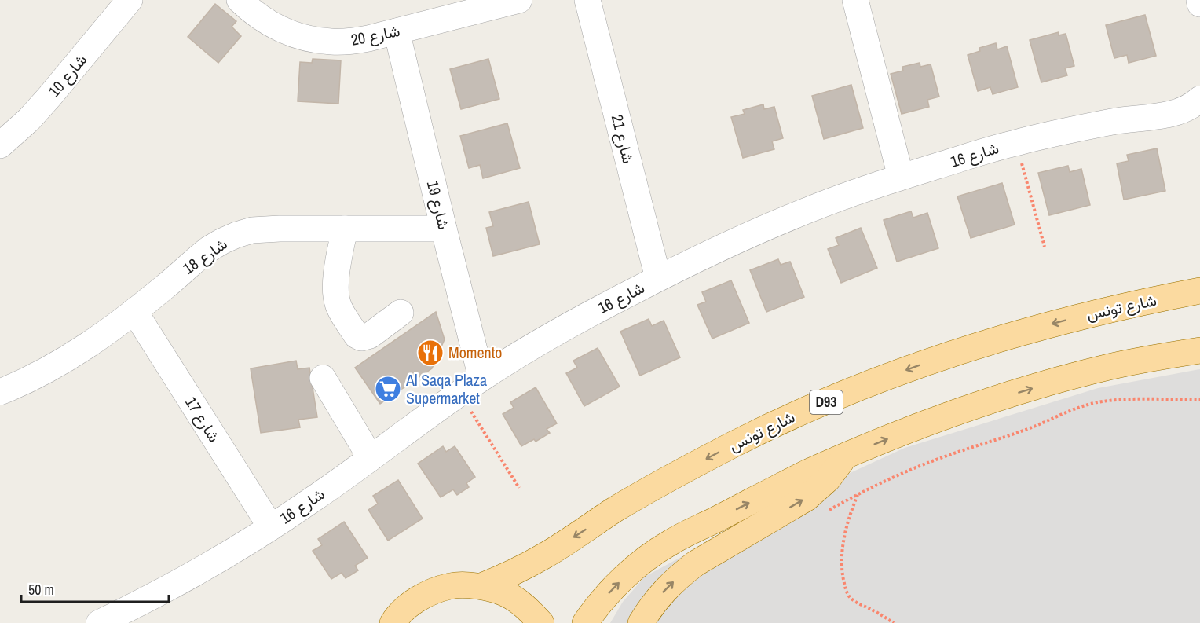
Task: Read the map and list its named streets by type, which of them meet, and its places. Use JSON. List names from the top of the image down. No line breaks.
{"streets":{"main road":["شارع تونس","D93"],"street":["شارع 20","شارع 10","شارع 21","شارع 16","شارع 19","شارع 18","شارع 17"]},"crossings":[["شارع 20","شارع 19"],["شارع 21","شارع 16"],["شارع 16","شارع 19"],["شارع 16","شارع 17"],["شارع 19","شارع 18"],["شارع 18","شارع 17"]],"places":{"restaurant":["Momento"],"supermarket":["Al Saqa Plaza Supermarket"]},"scale_bar":"50 m"}
